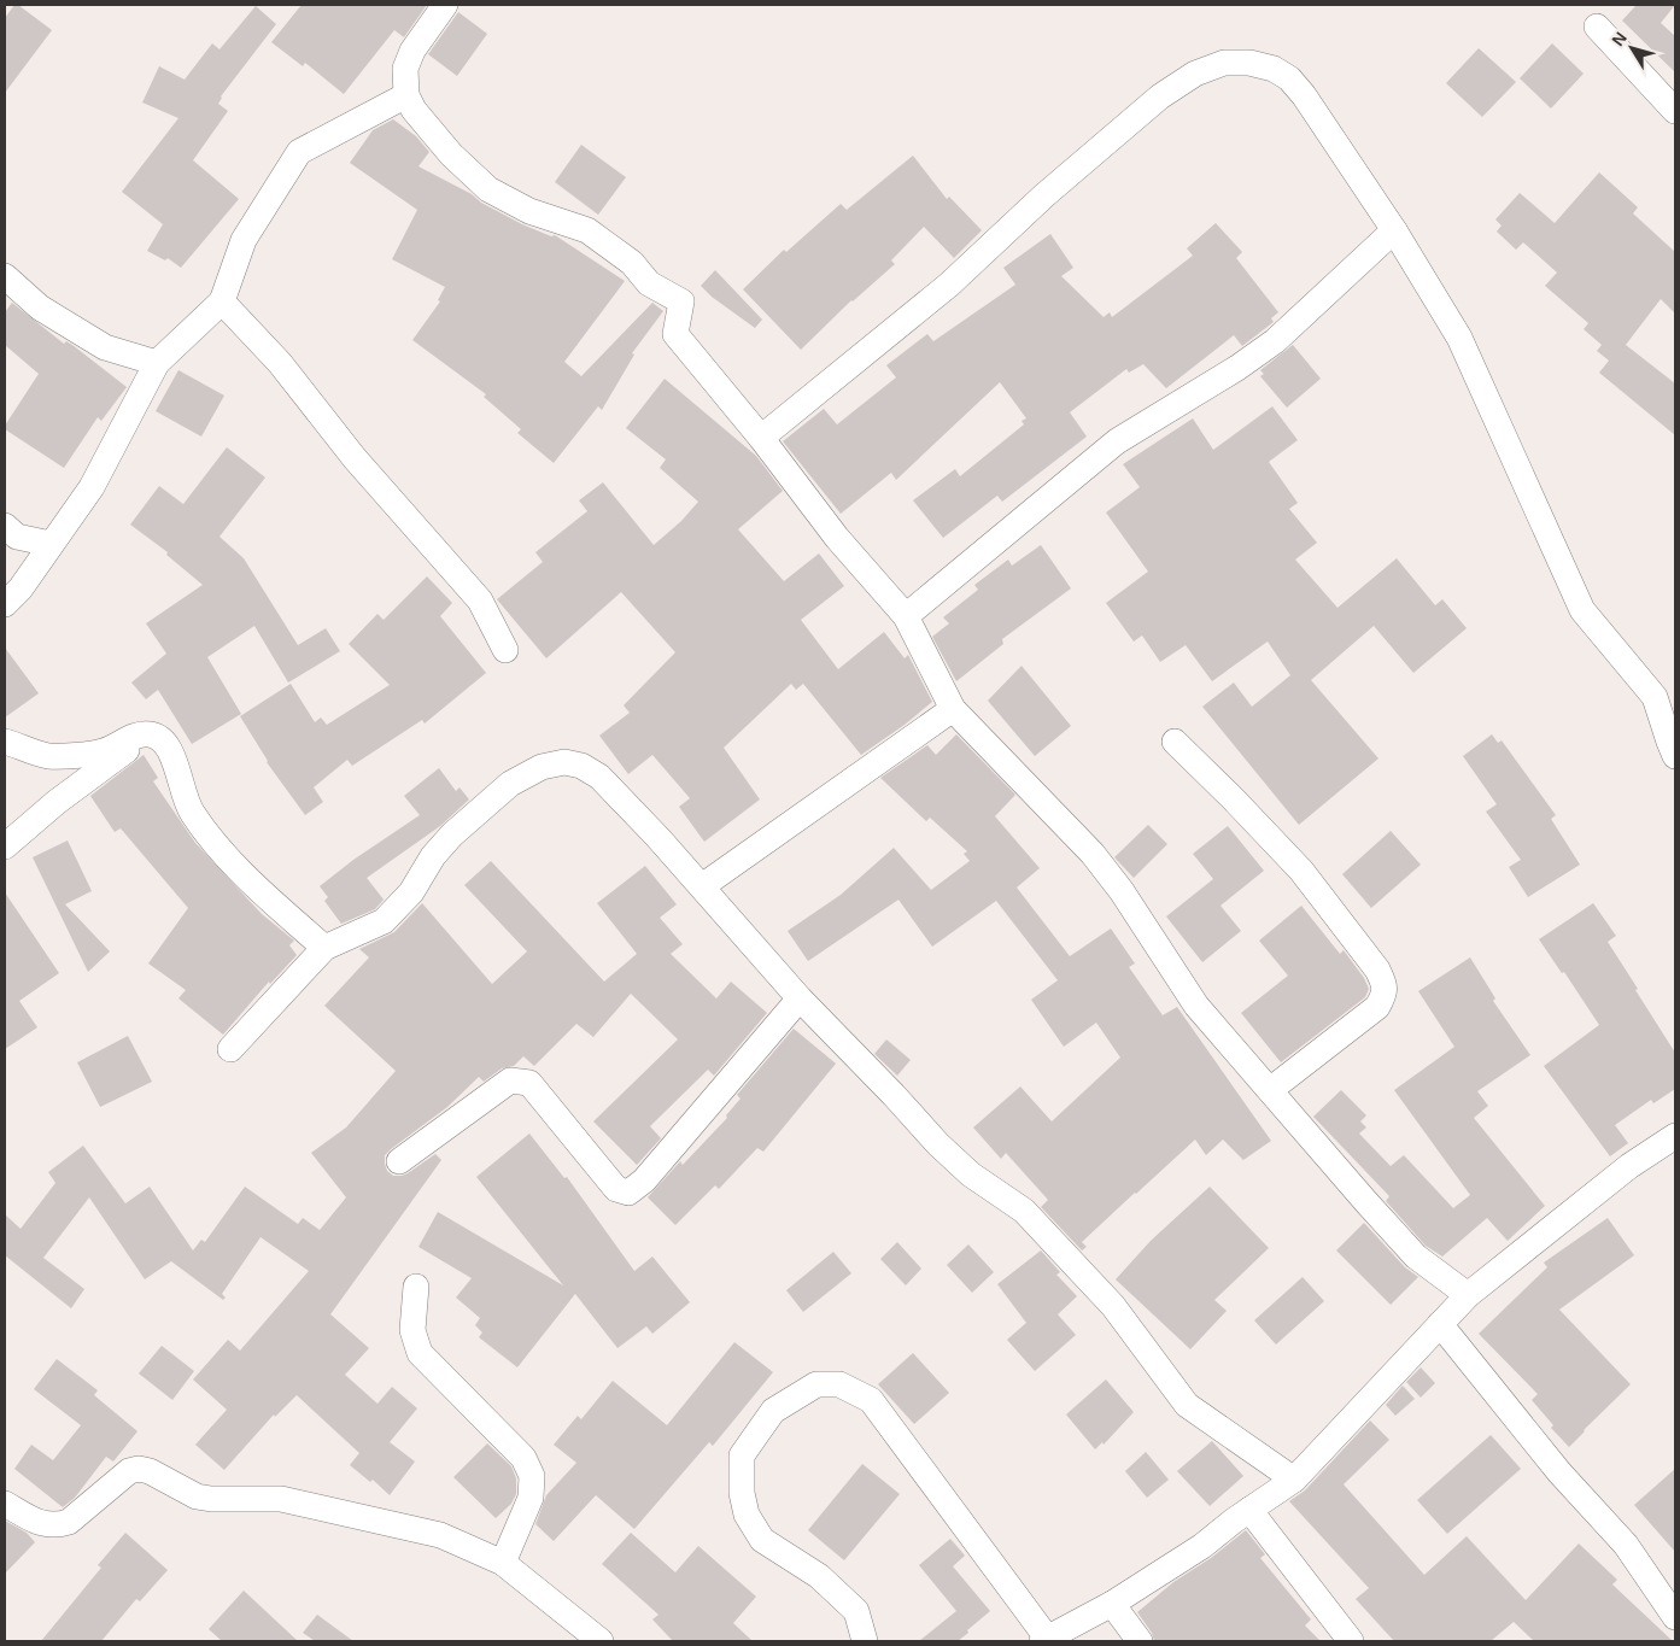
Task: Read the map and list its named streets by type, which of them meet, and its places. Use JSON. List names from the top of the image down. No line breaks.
{"north":"top left"}
